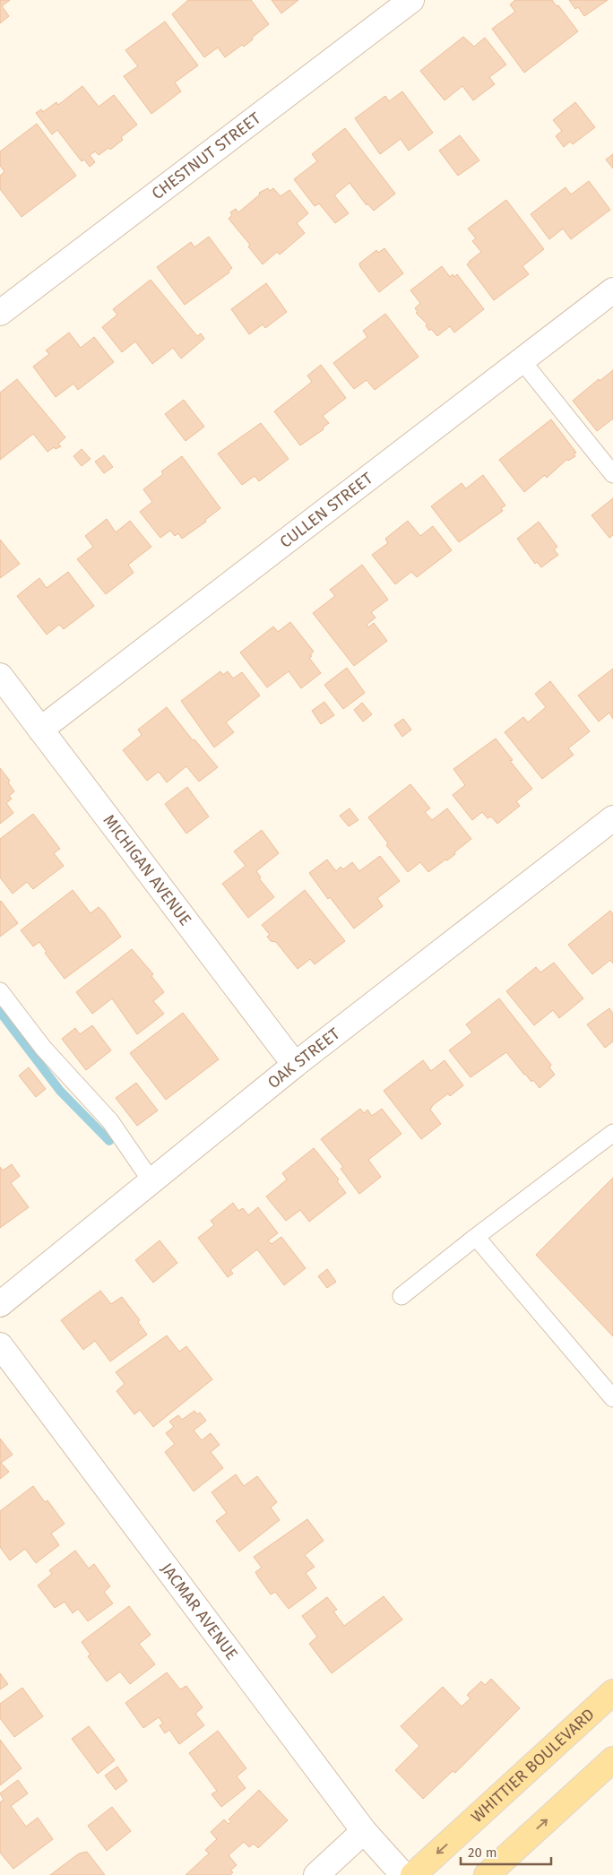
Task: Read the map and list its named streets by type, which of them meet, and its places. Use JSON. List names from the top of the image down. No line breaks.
{"streets":{"main road":["WHITTIER BOULEVARD"],"street":["CHESTNUT STREET","CULLEN STREET","MICHIGAN AVENUE","OAK STREET","JACMAR AVENUE"]},"crossings":[["CULLEN STREET","MICHIGAN AVENUE"],["MICHIGAN AVENUE","OAK STREET"]],"scale_bar":"20 m"}
